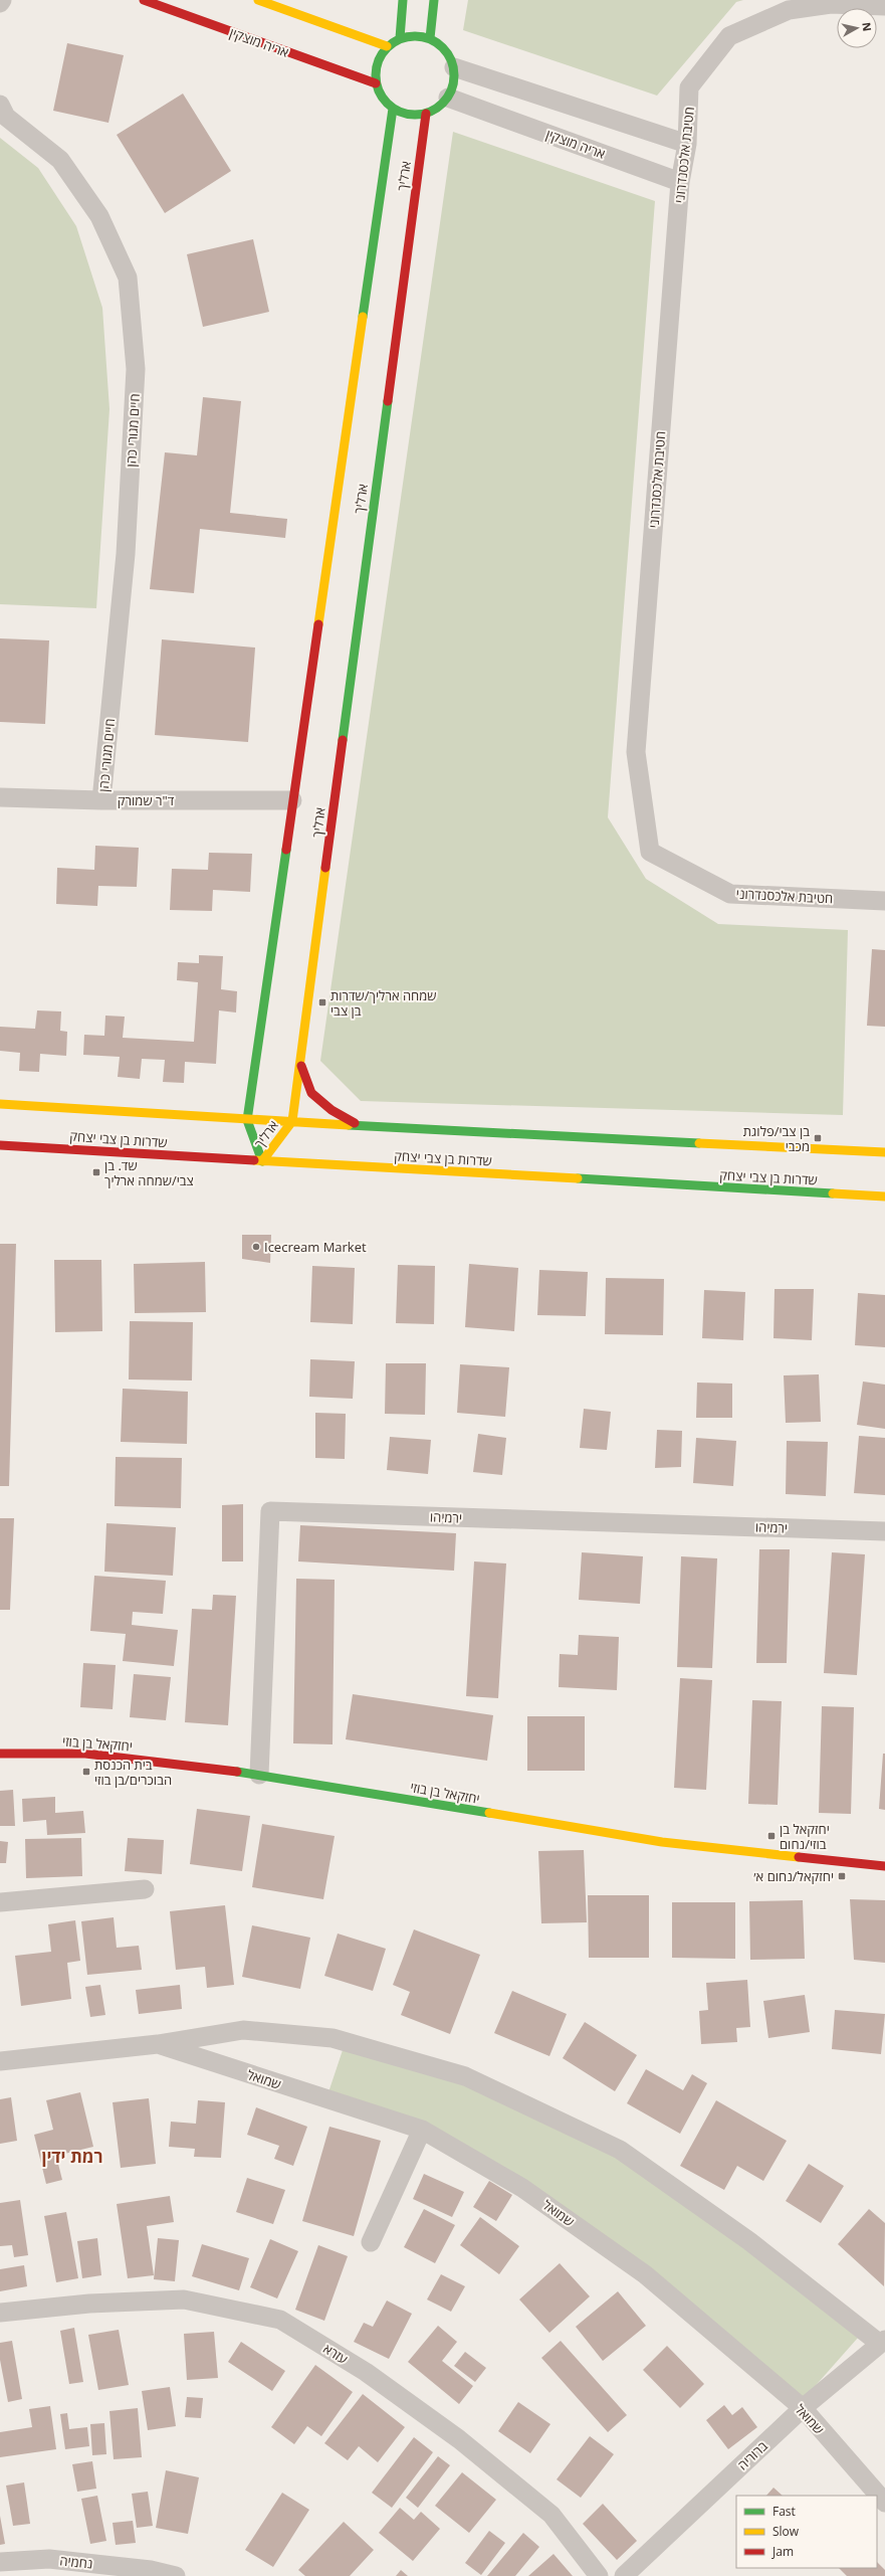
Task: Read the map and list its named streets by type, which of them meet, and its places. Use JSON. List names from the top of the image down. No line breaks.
{"streets":{"street":["אריה מוצקין","חטיבת אלכסנדרוני","ארליך","חיים מגורי כהן","ד\"ר שמורק","שדרות בן צבי יצחק","ירמיהו","יחזקאל בן בוזי","שמואל","עזרא","ברוריה","נחמיה"]},"crossings":[["אריה מוצקין","חטיבת אלכסנדרוני"],["אריה מוצקין","ארליך"],["ארליך","ד\"ר שמורק"],["ארליך","שדרות בן צבי יצחק"],["חיים מגורי כהן","ד\"ר שמורק"],["ירמיהו","יחזקאל בן בוזי"],["שמואל","ברוריה"]],"districts":["רמת ידין"],"places":{"transit":["שמחה ארליך/שדרות בן צבי","בן צבי/פלוגת מכבי","שד. בן צבי/שמחה ארליך","בית הכנסת הבוכרים/בן בוזי","יחזקאל בן בוזי/נחום","יחזקאל/נחום א׳"],"other":["Icecream Market"]},"legend":["Fast","Slow","Jam"],"north":"right"}
